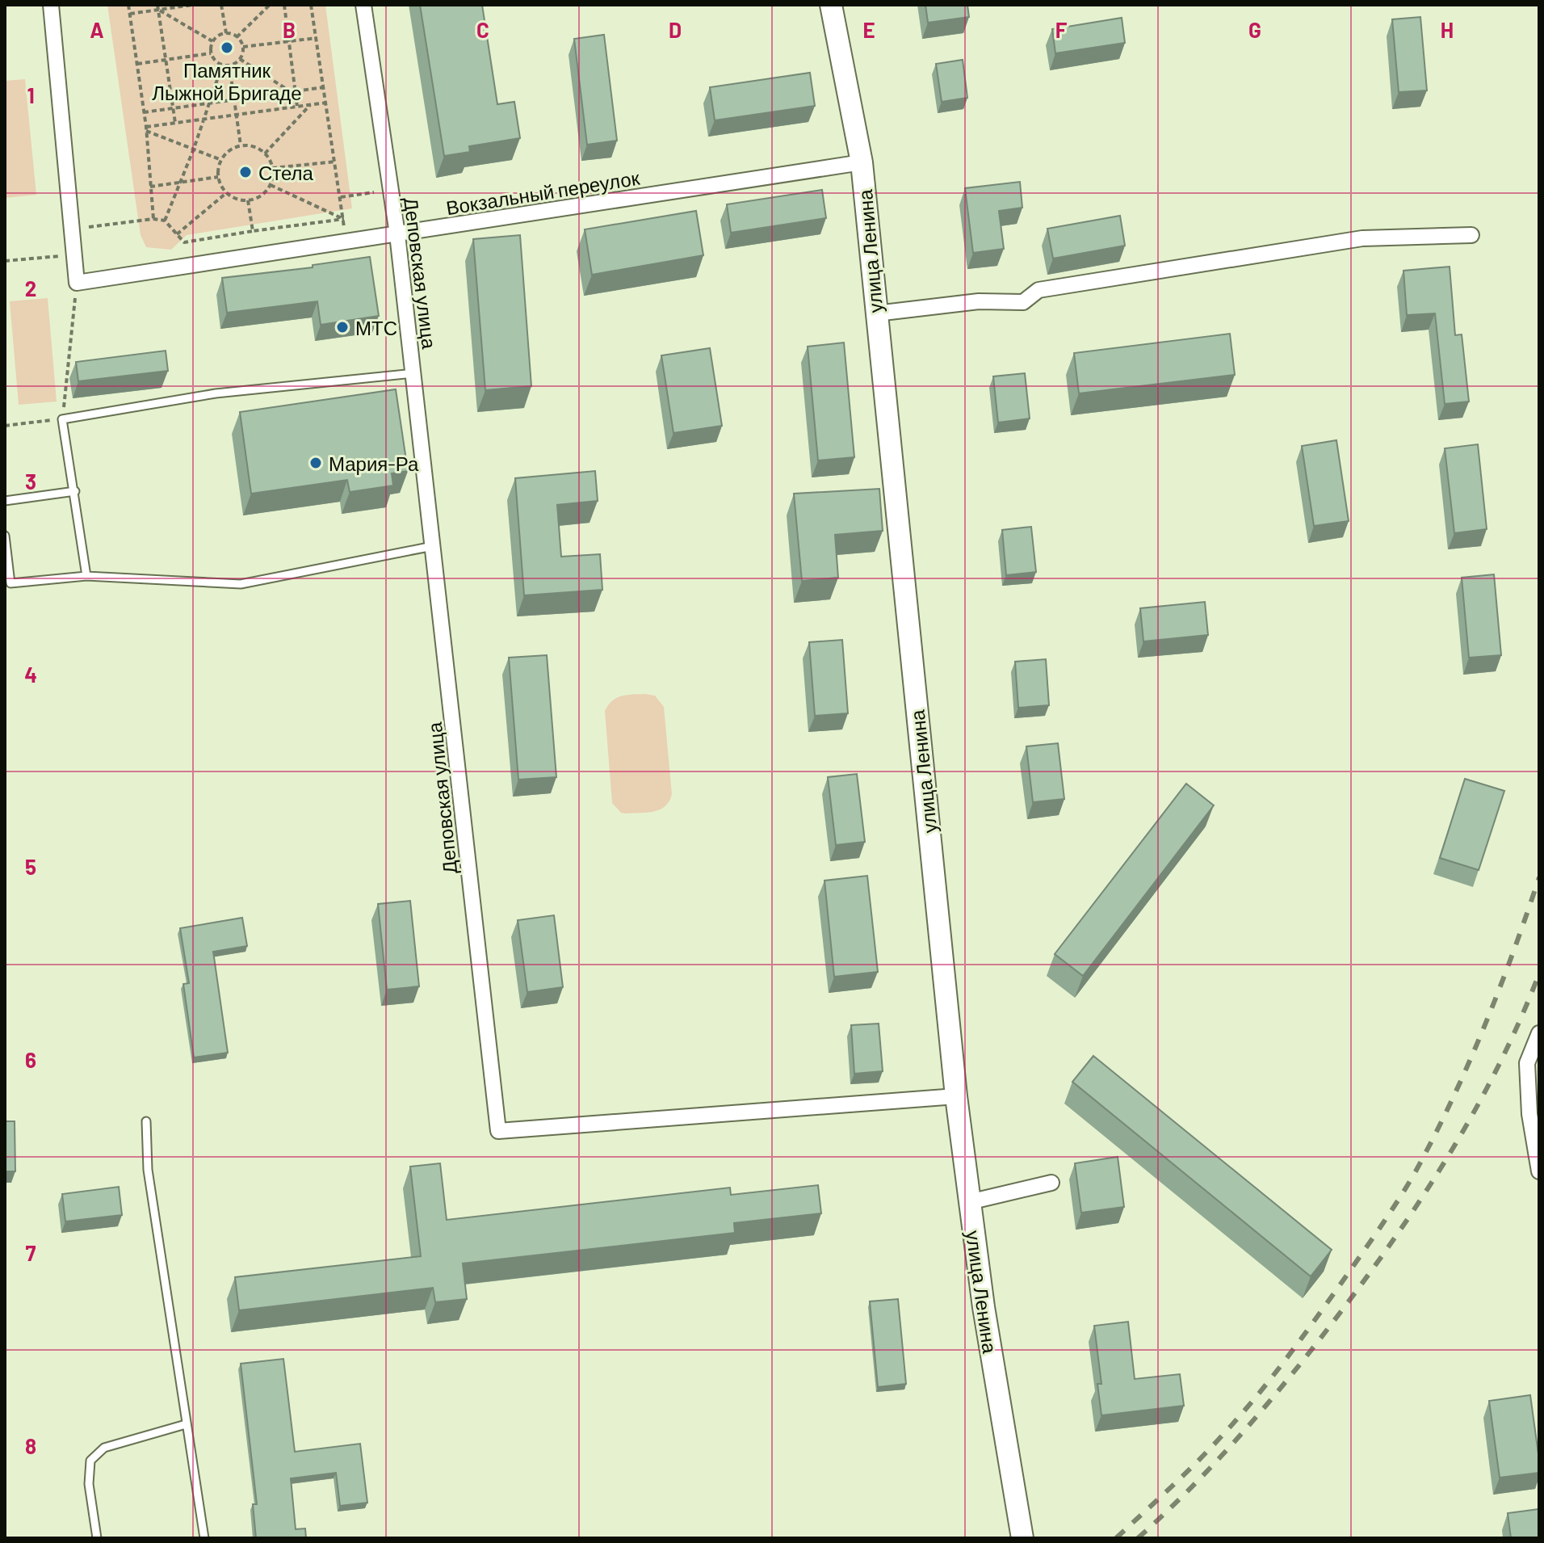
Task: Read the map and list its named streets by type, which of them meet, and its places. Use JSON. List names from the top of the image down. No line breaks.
{"streets":{"main road":["улица Ленина"],"street":["Вокзальный переулок","Деповская улица"]},"crossings":[["Вокзальный переулок","улица Ленина"],["Вокзальный переулок","Деповская улица"],["улица Ленина","Деповская улица"]],"places":["Памятник Лыжной Бригаде","Стела","МТС","Мария-Ра"],"grid":{"columns":["A","B","C","D","E","F","G","H"],"rows":["1","2","3","4","5","6","7","8"]}}
